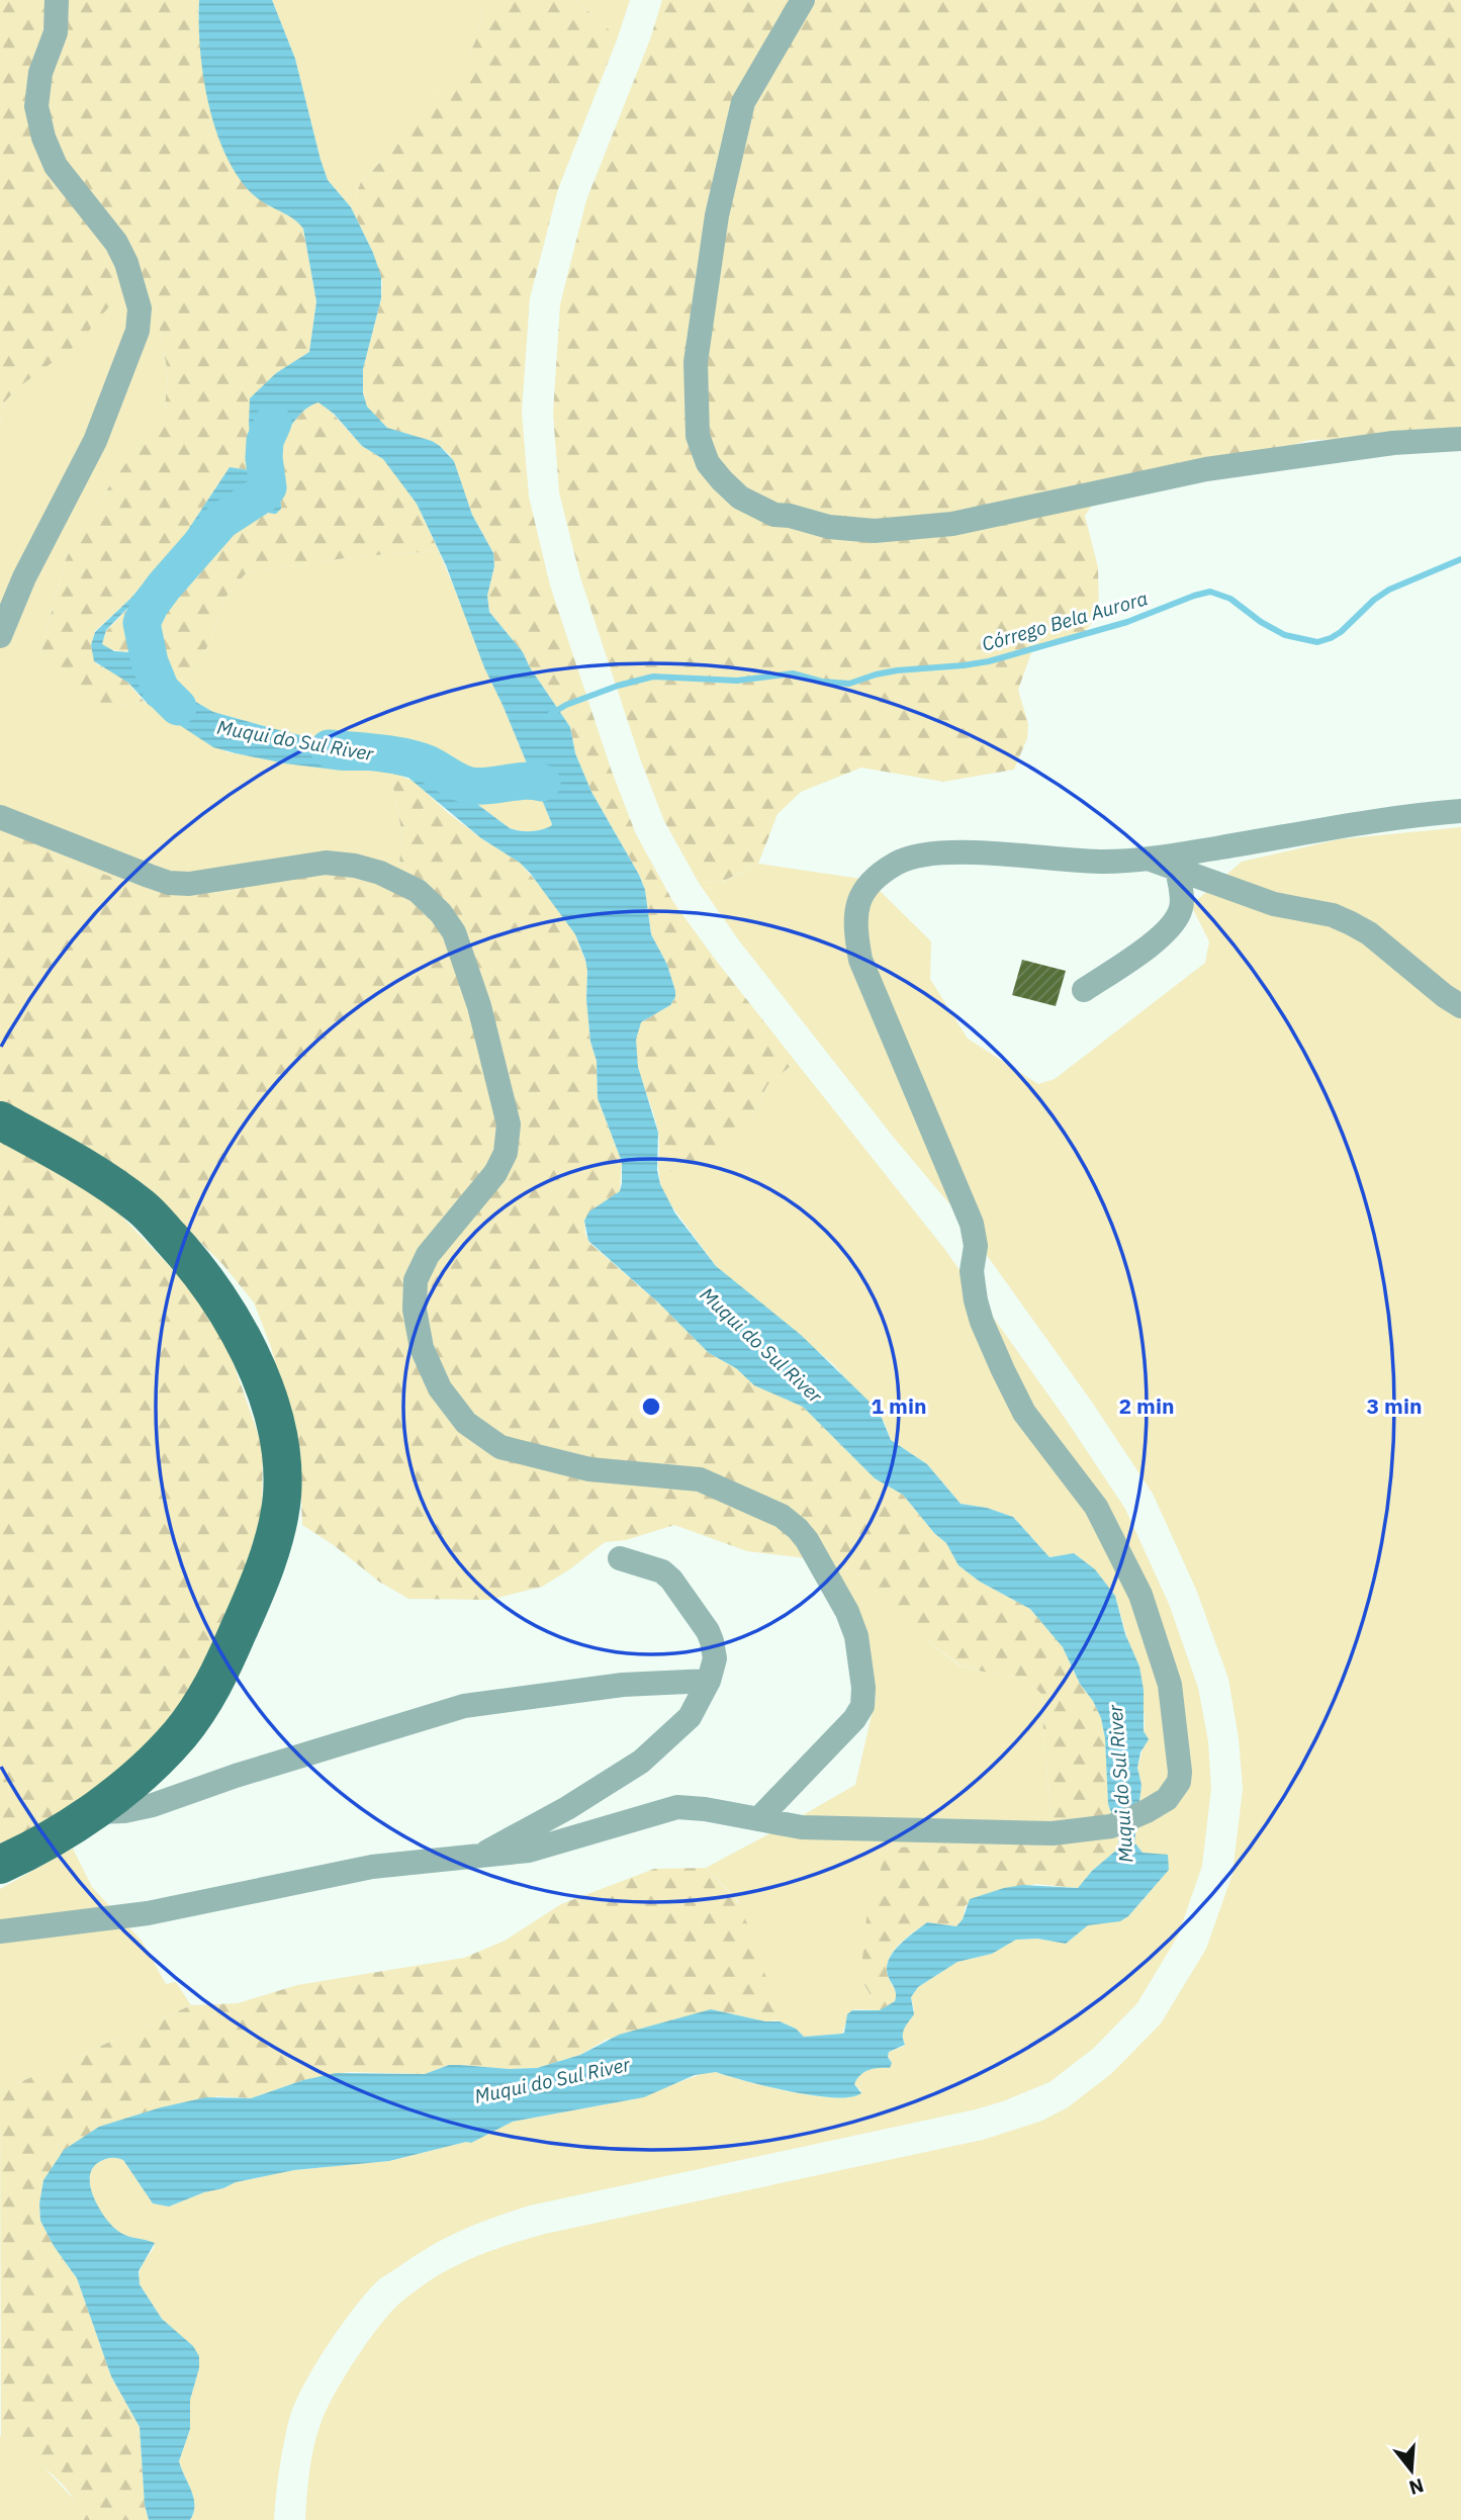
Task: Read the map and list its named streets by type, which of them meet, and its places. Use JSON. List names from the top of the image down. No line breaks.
{"water":["Córrego Bela Aurora","Muqui do Sul River"],"north":"bottom","rings":["1 min","2 min","3 min"]}
